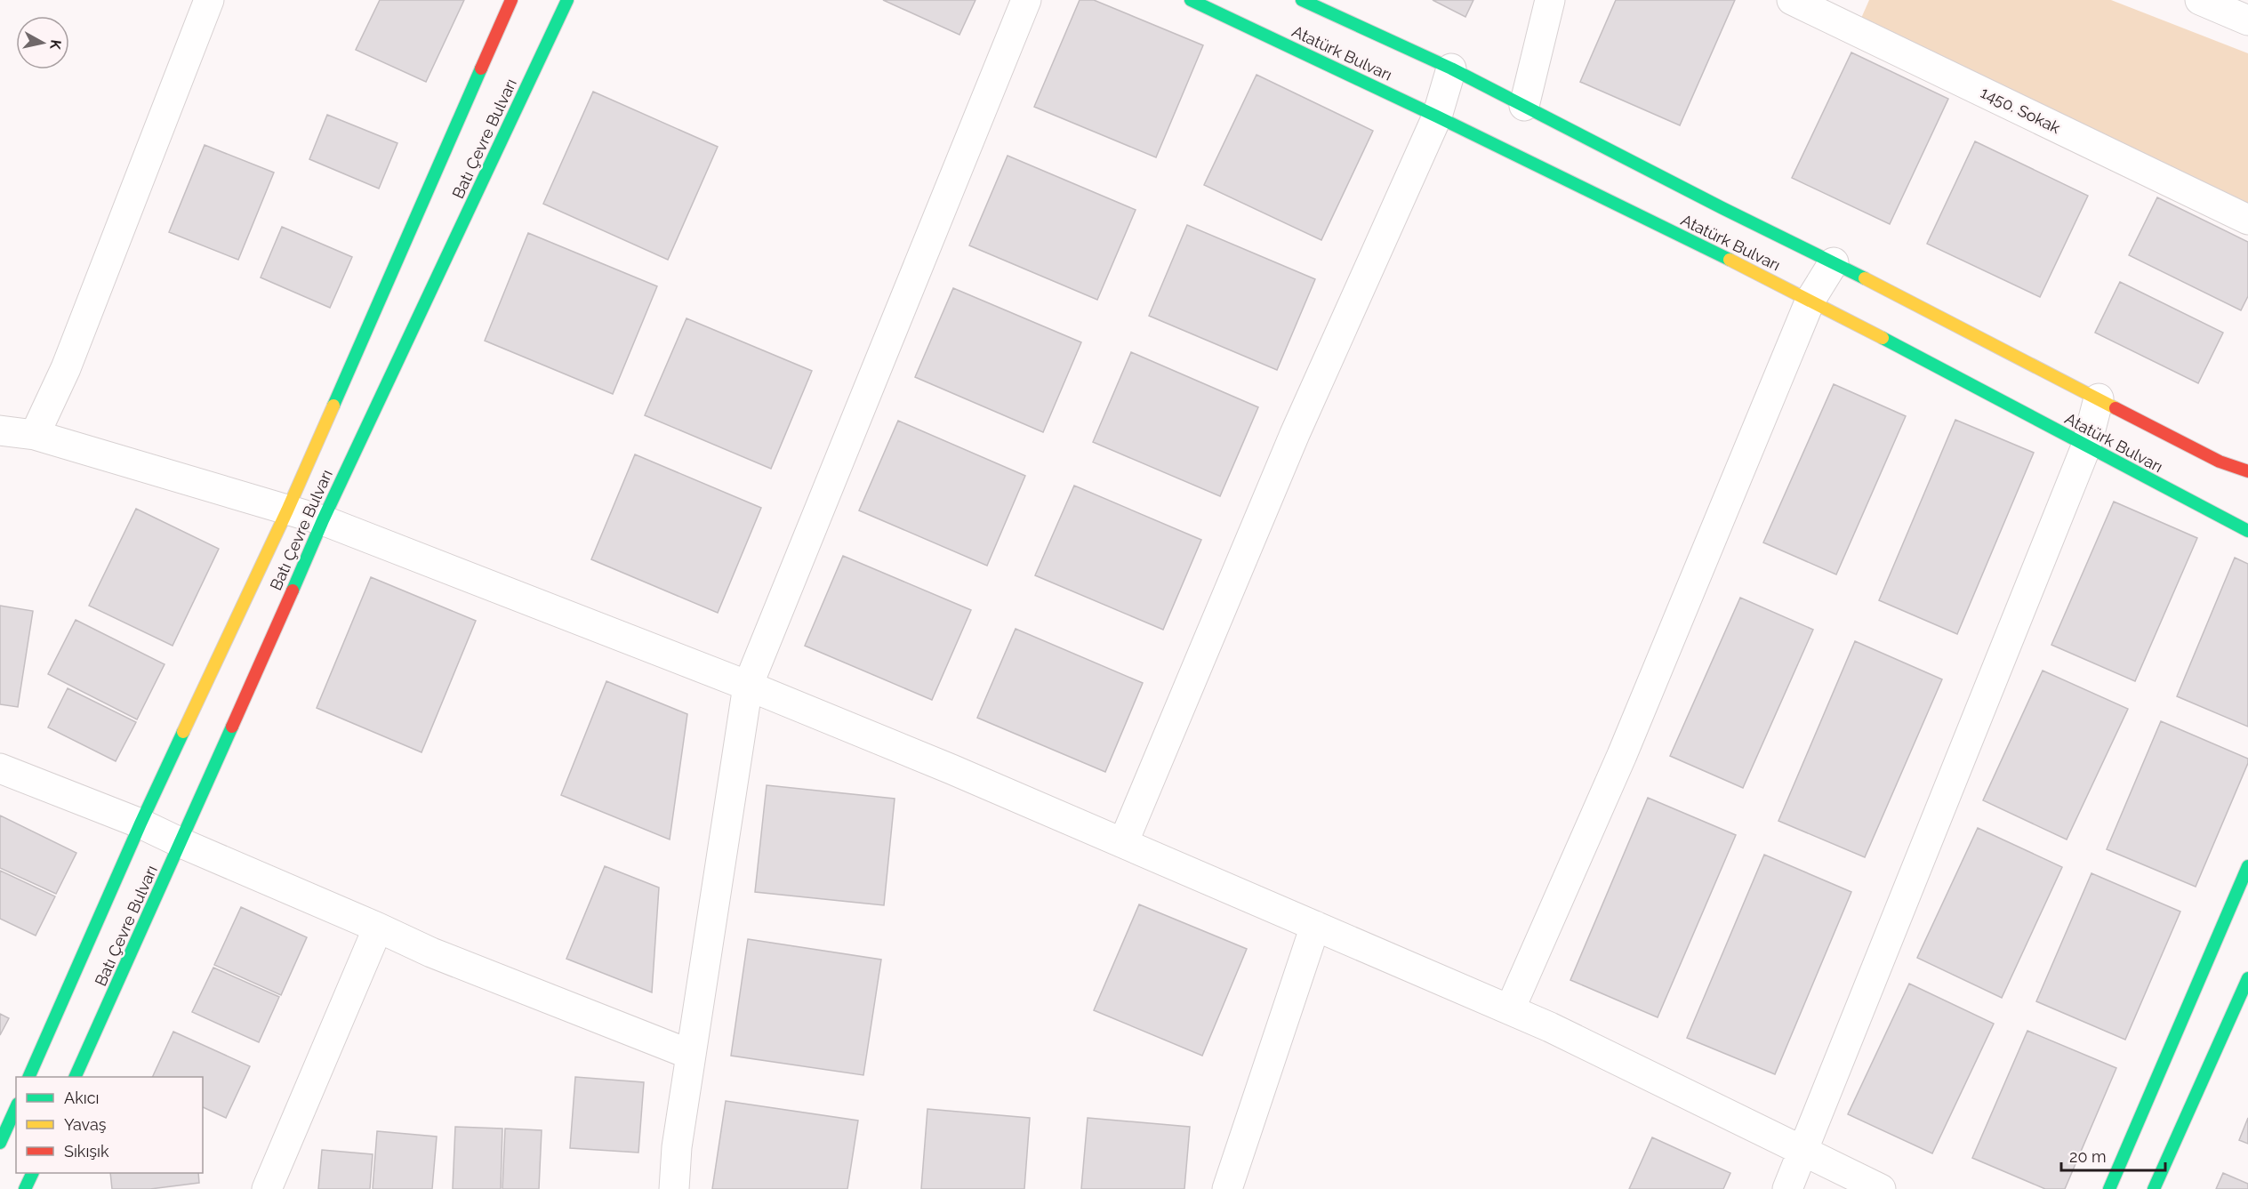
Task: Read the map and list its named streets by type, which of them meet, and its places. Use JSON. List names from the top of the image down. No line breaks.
{"streets":{"main road":["Atatürk Bulvarı","Batı Çevre Bulvarı"],"street":["1450. Sokak"]},"legend":["Akıcı","Yavaş","Sıkışık"],"scale_bar":"20 m","north":"right"}
